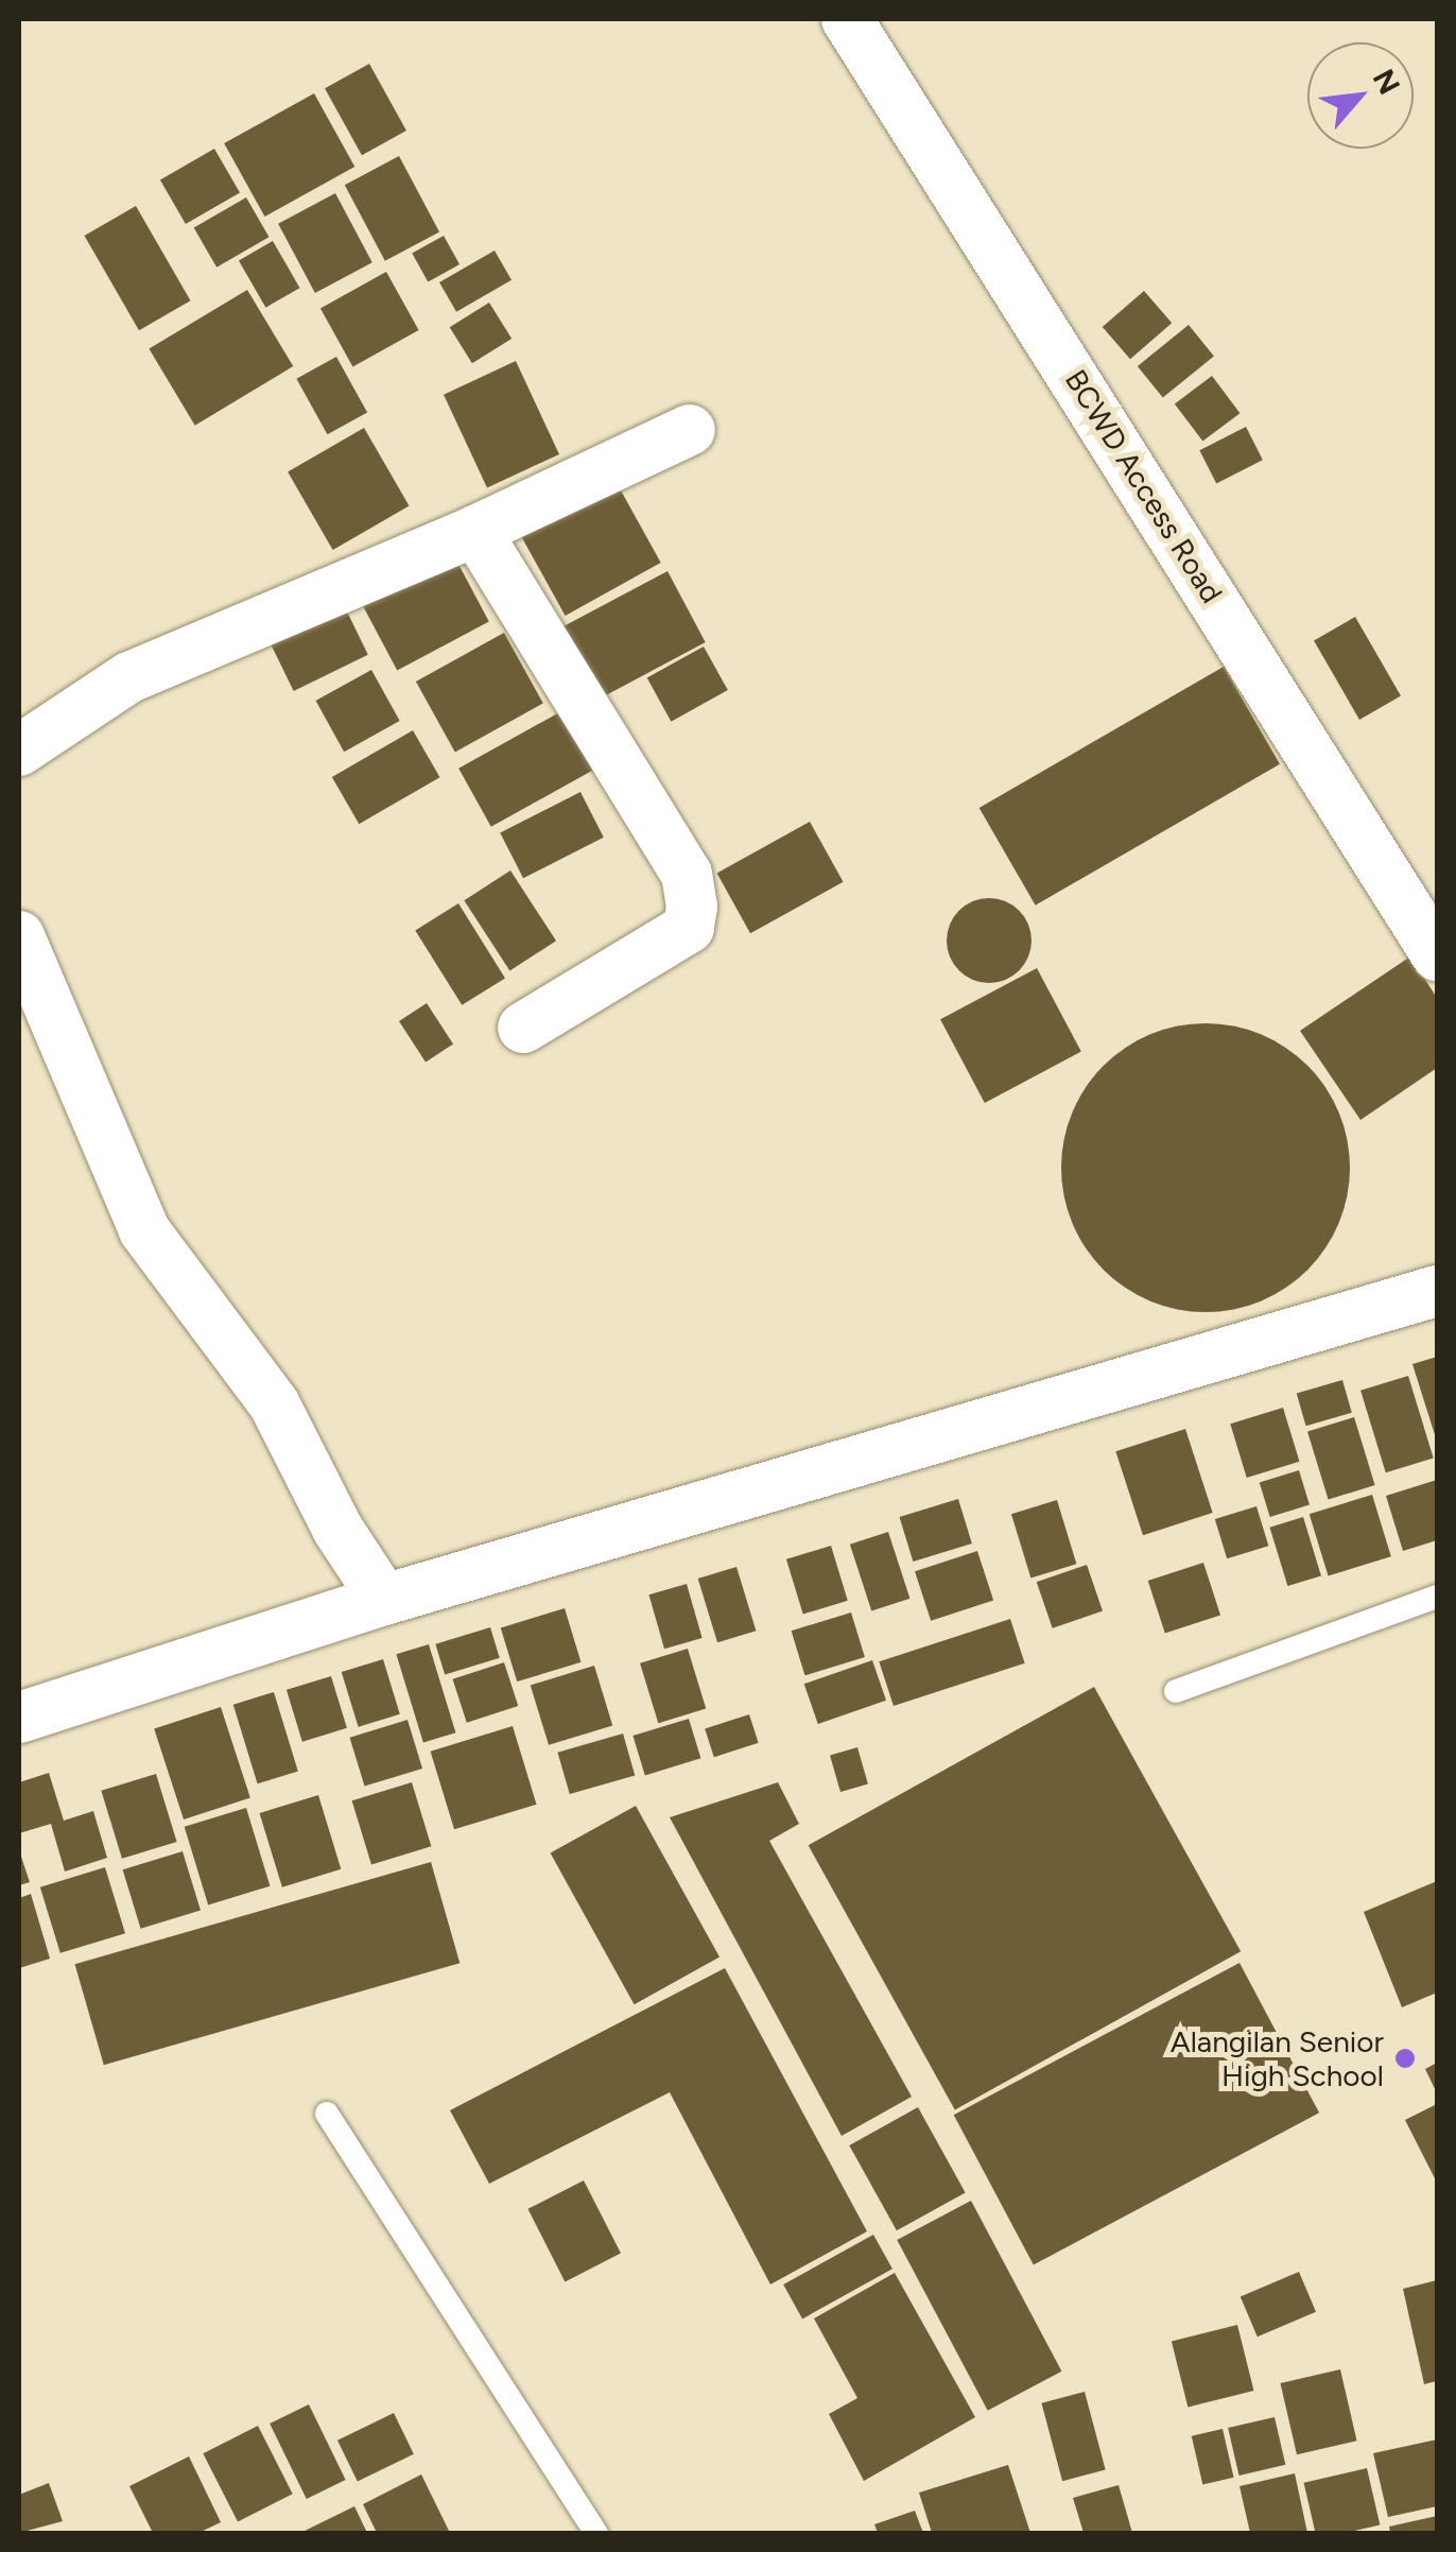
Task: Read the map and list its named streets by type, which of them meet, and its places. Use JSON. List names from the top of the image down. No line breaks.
{"streets":{"street":["BCWD Access Road"]},"places":["Alangilan Senior High School"],"north":"top right"}
